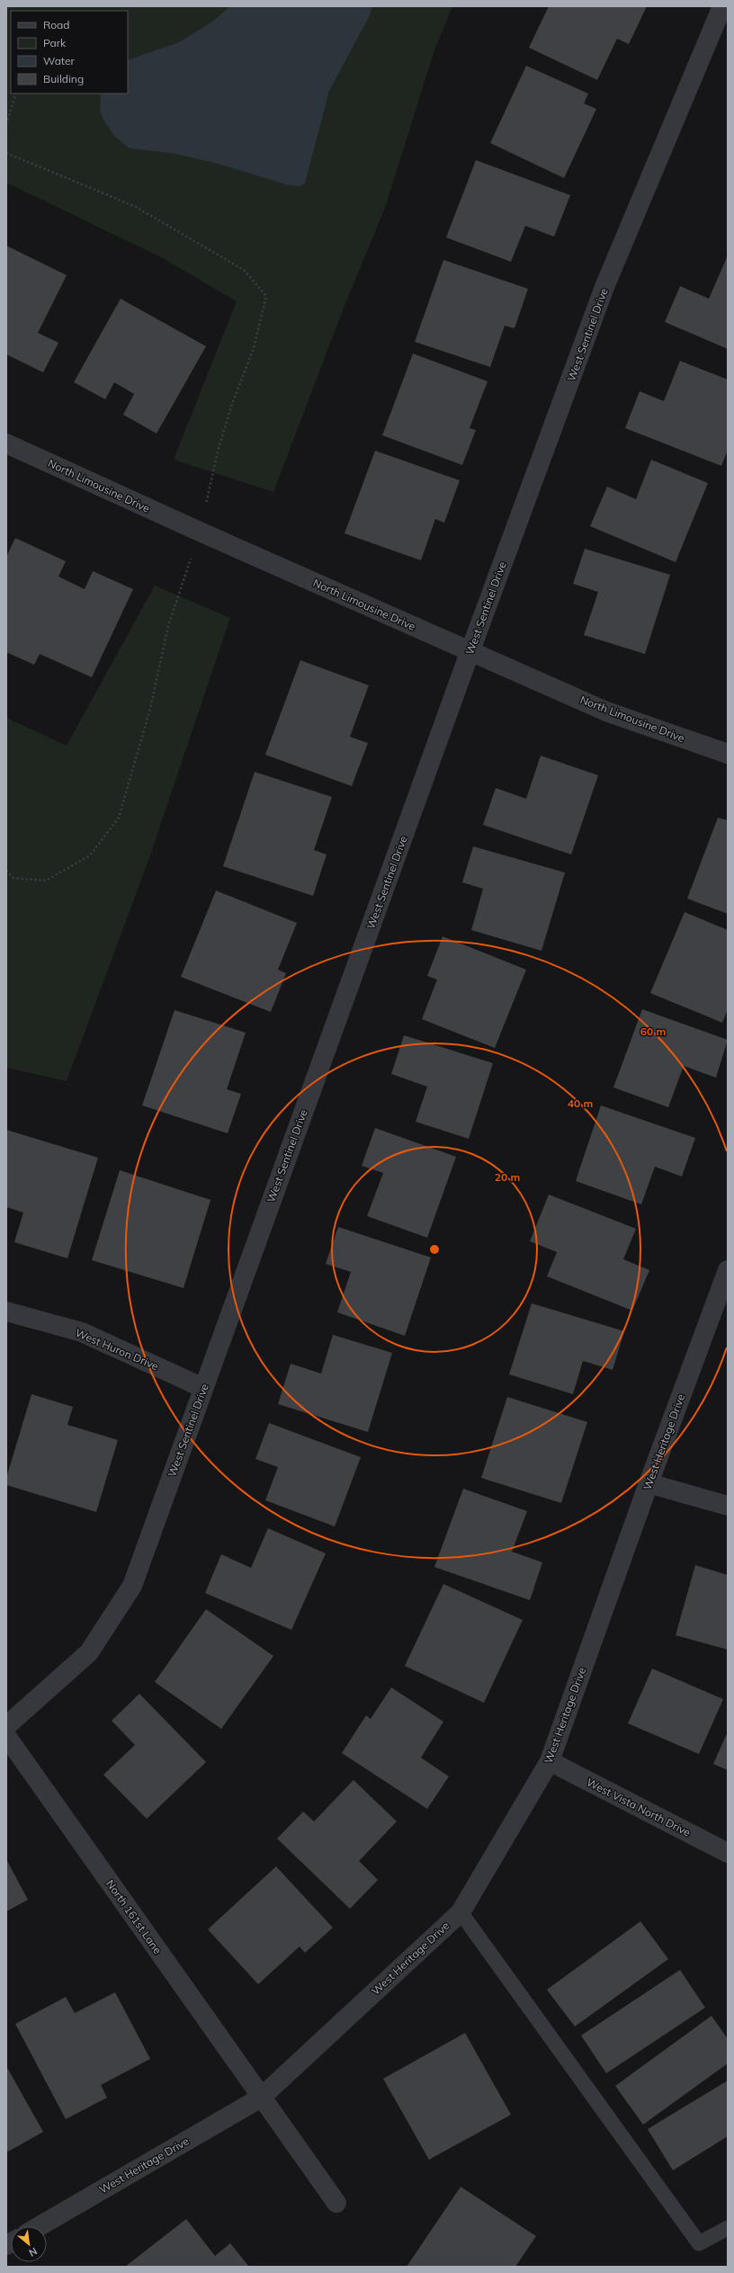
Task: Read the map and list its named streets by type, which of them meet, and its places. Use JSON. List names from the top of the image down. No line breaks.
{"streets":{"street":["West Sentinel Drive","North Limousine Drive","West Huron Drive","West Heritage Drive","West Vista North Drive","North 161st Lane"]},"crossings":[["West Sentinel Drive","North Limousine Drive"],["West Sentinel Drive","West Huron Drive"],["West Heritage Drive","West Vista North Drive"],["West Heritage Drive","North 161st Lane"]],"legend":["Road","Park","Water","Building"],"north":"bottom right","rings":["60 m","40 m","20 m"]}
